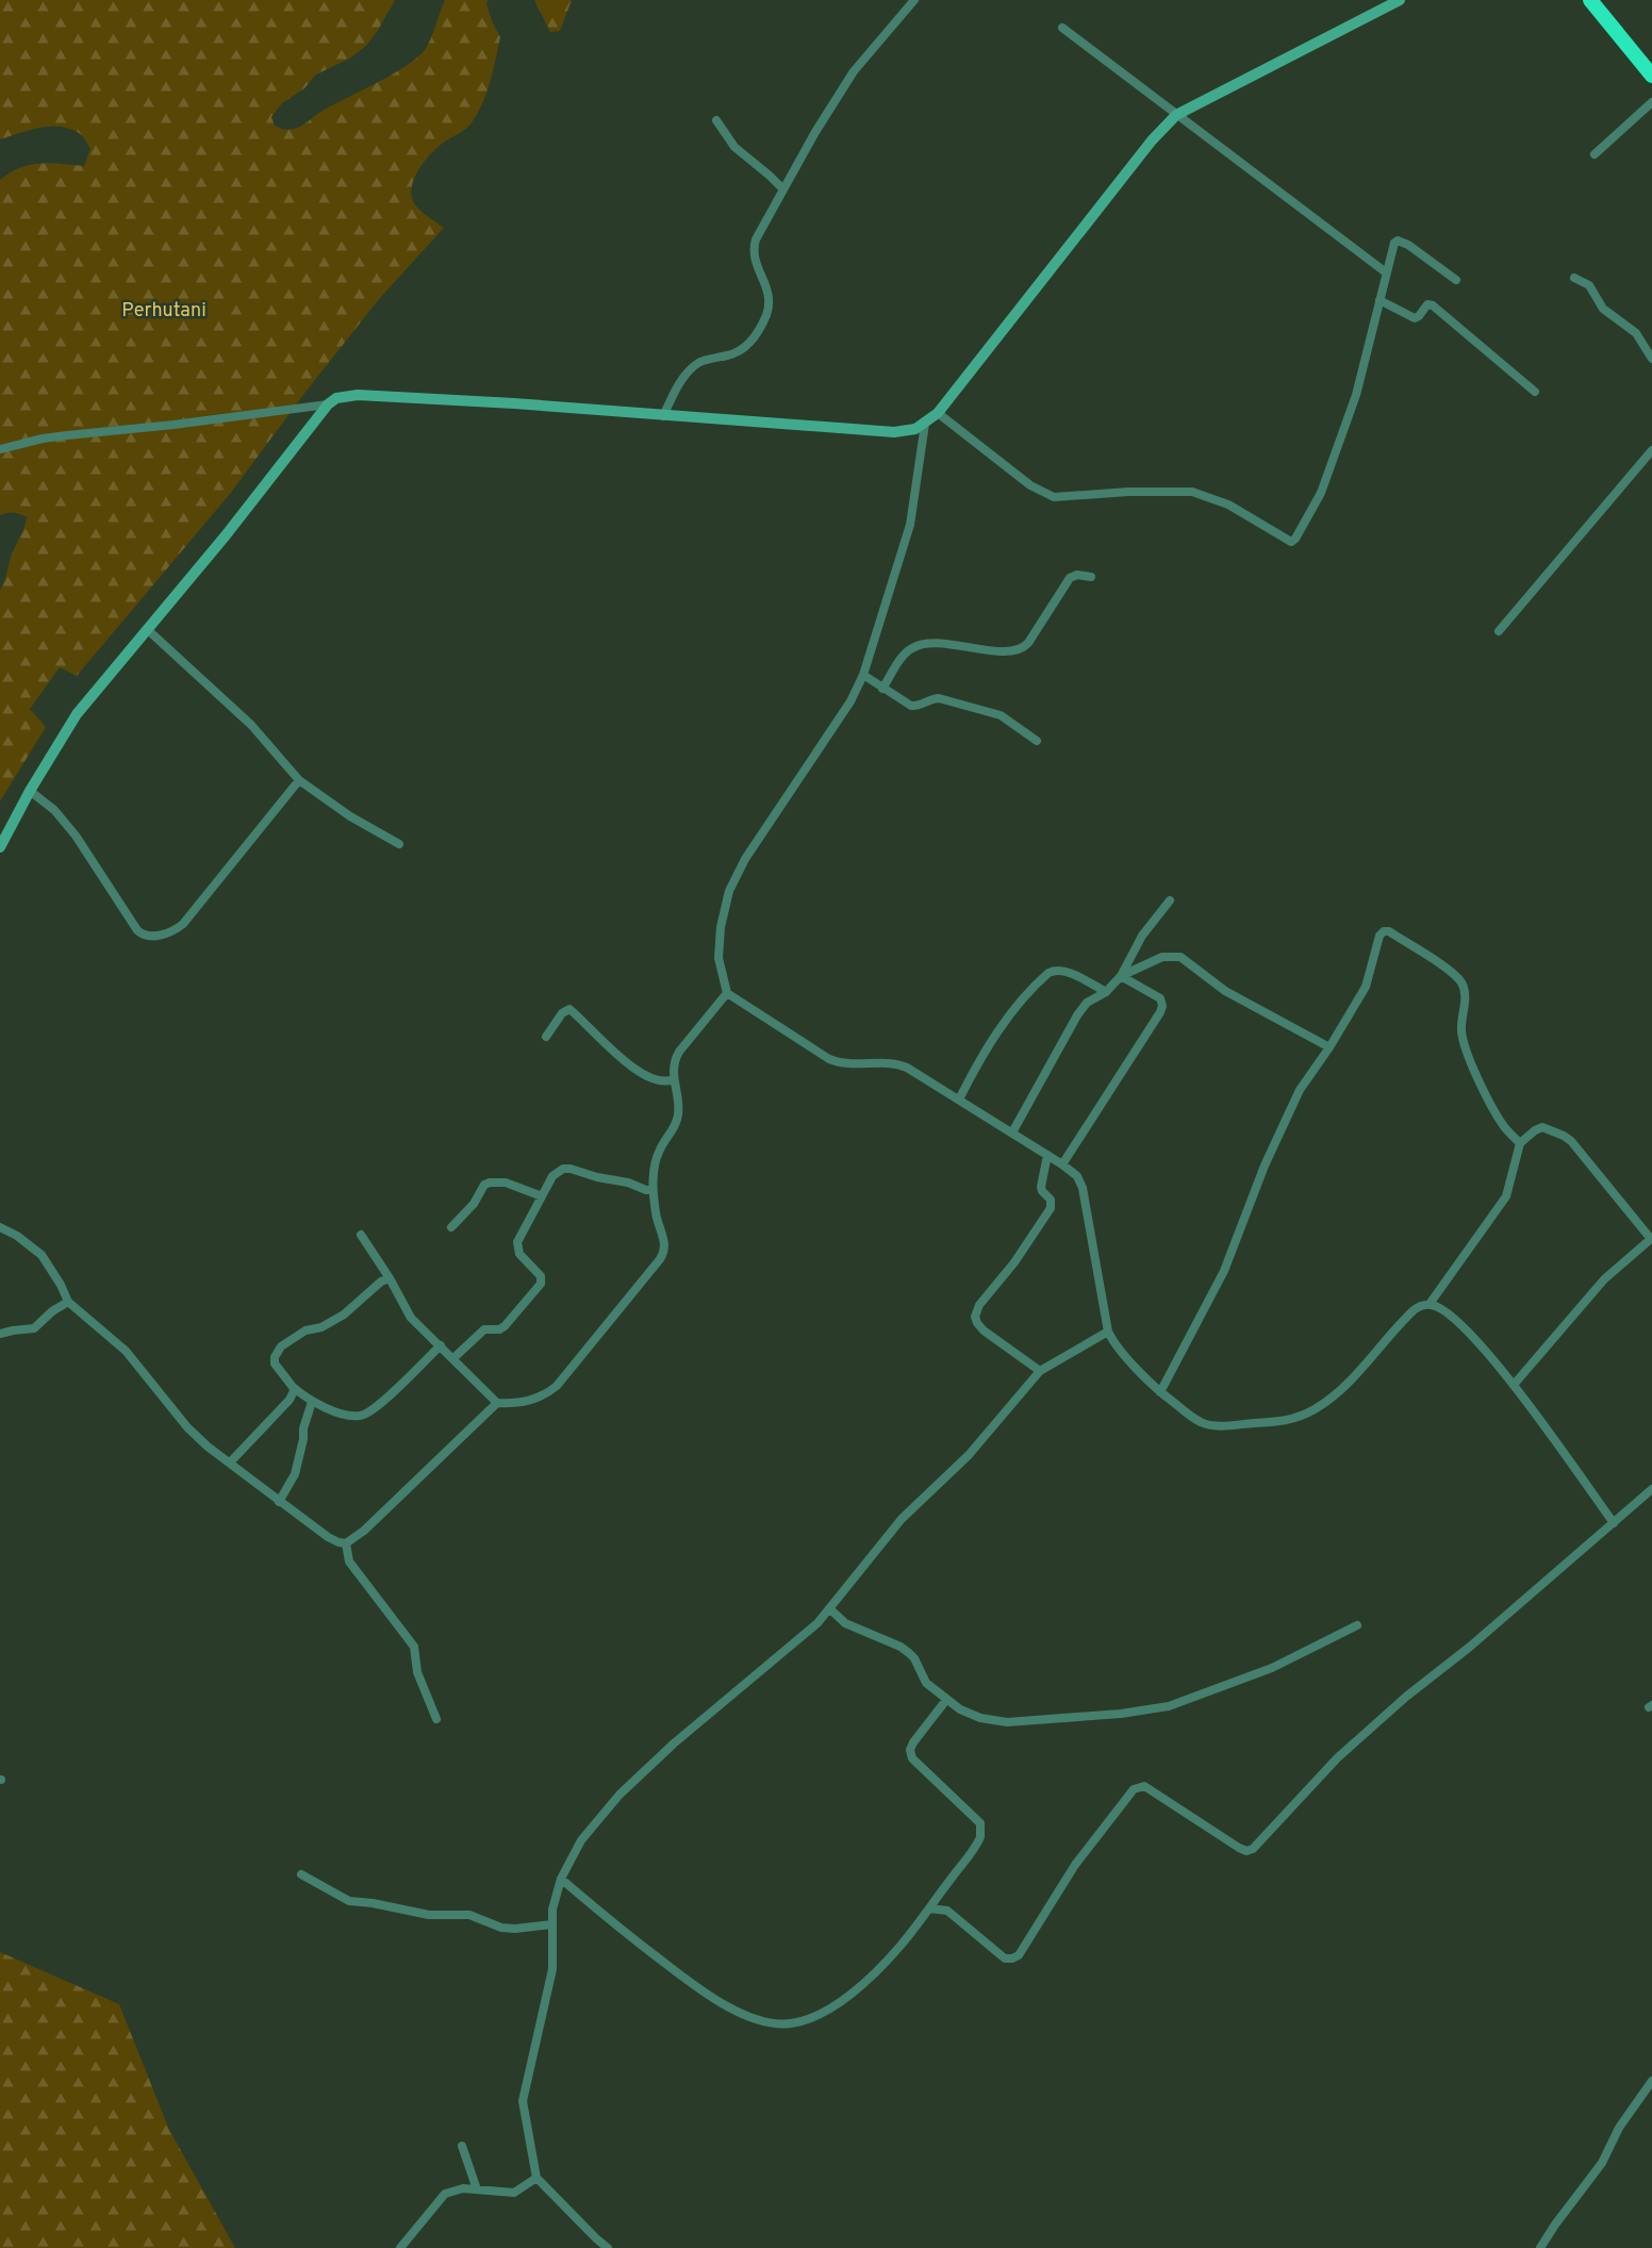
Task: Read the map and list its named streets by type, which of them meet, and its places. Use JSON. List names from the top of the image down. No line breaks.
{"parks":["Perhutani"]}
